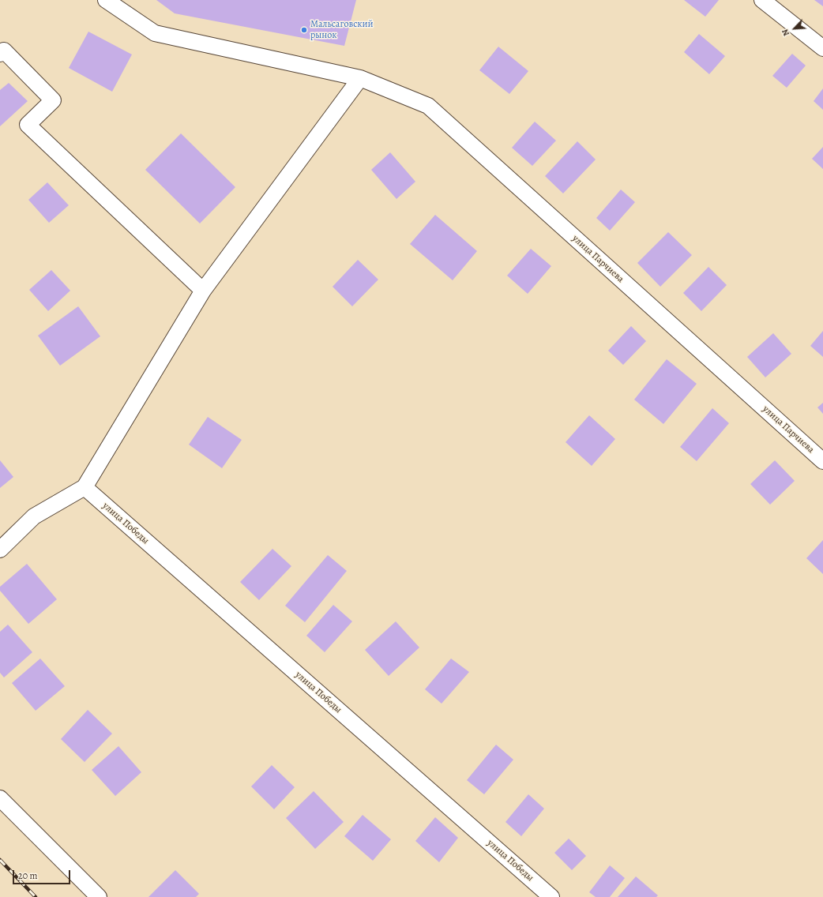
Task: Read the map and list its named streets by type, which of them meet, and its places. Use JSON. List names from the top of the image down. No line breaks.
{"streets":{"street":["улица Парчиева","улица Победы"]},"places":["Мальсаговский рынок"],"scale_bar":"20 m","north":"bottom left"}
